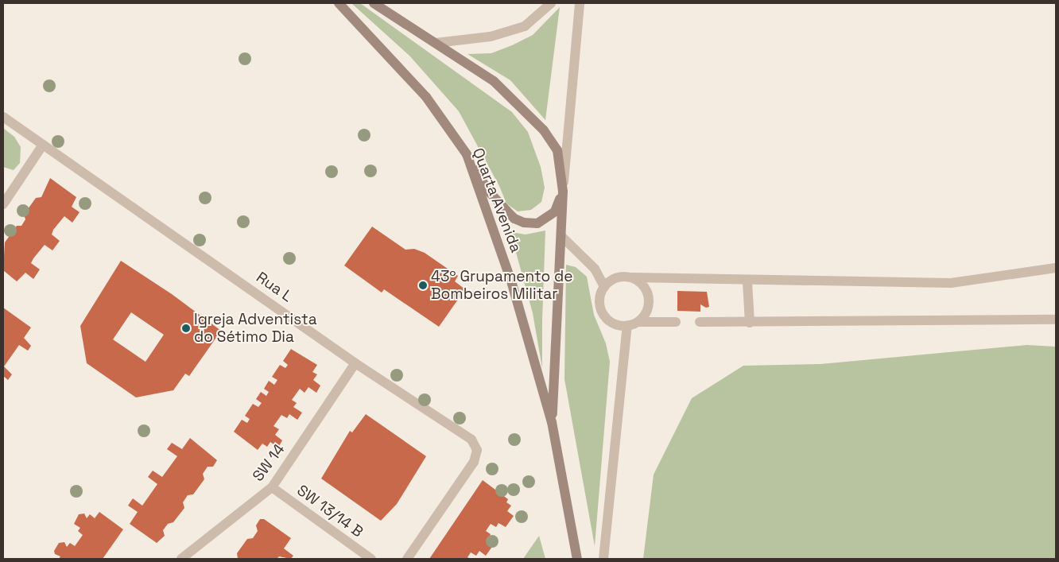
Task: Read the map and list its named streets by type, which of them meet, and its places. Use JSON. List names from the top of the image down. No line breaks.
{"streets":{"main road":["Quarta Avenida"],"street":["Rua L","SW 14","SW 13/14 B"]},"crossings":[["Rua L","SW 14"],["SW 14","SW 13/14 B"]],"places":["43º Grupamento de Bombeiros Militar","Igreja Adventista do Sétimo Dia"]}
